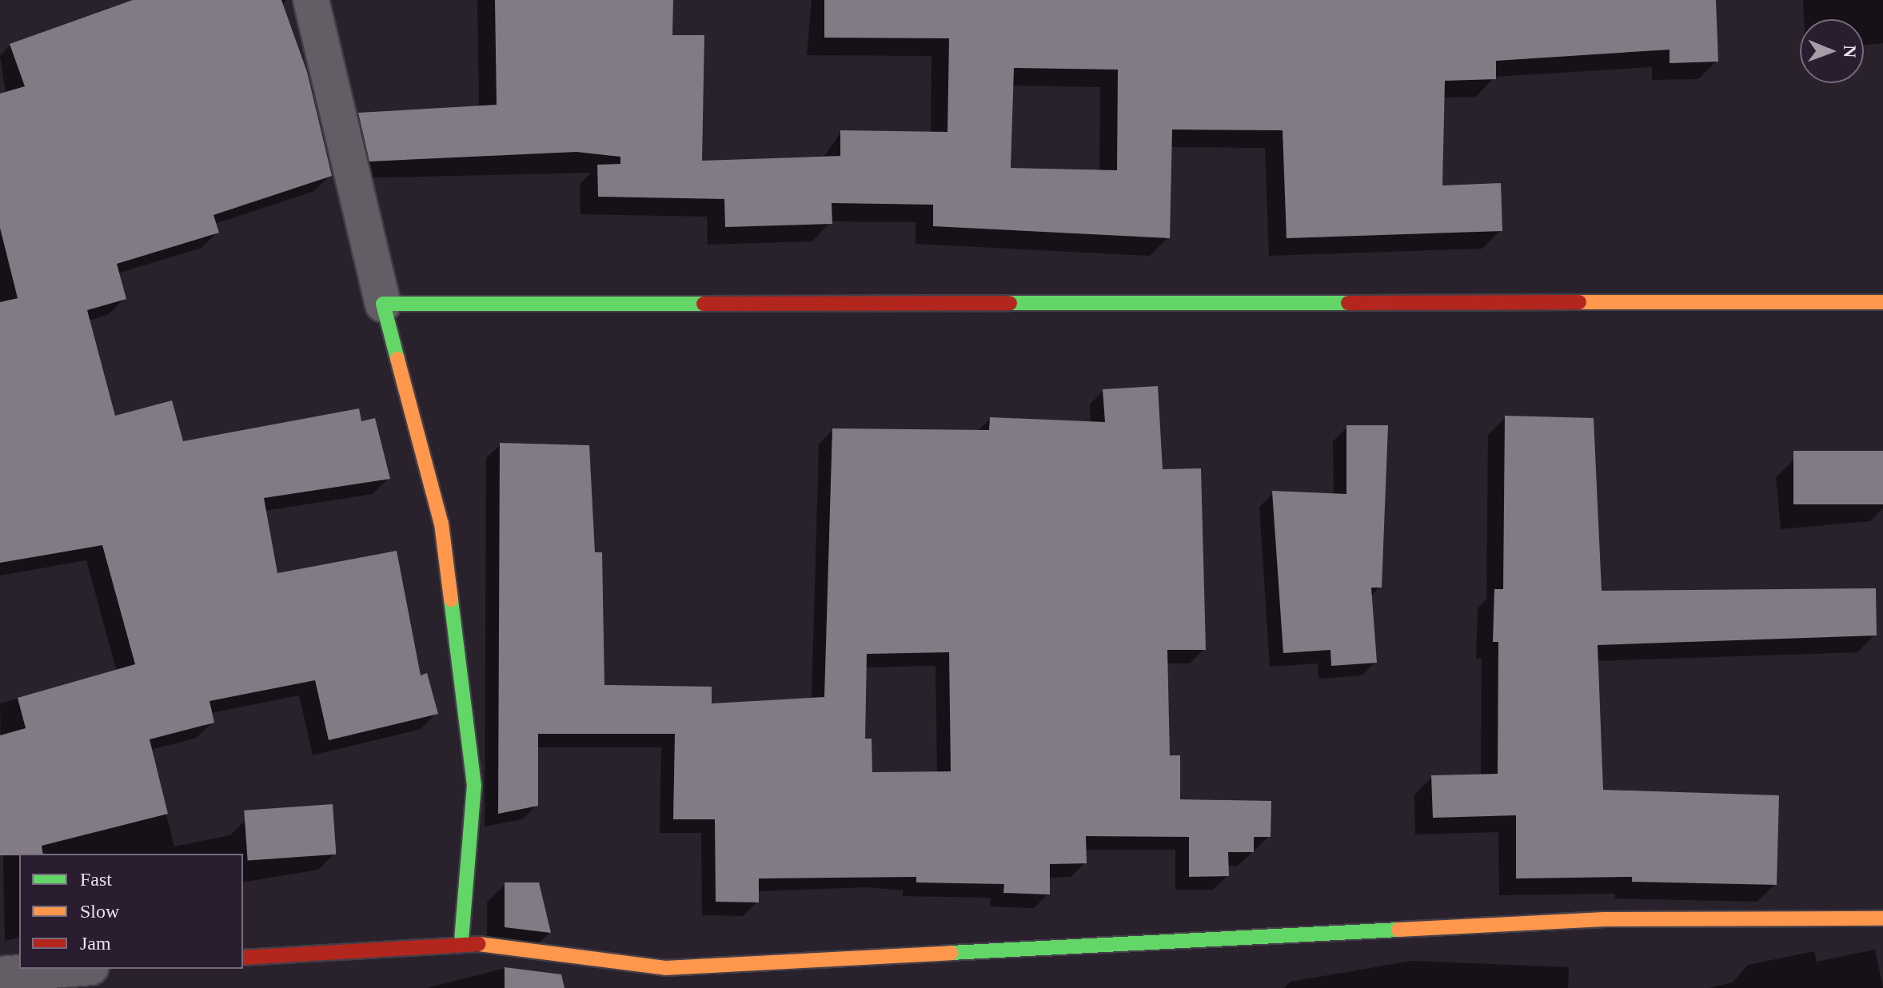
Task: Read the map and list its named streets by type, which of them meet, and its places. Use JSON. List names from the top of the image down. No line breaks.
{"legend":["Fast","Slow","Jam"],"north":"right"}
